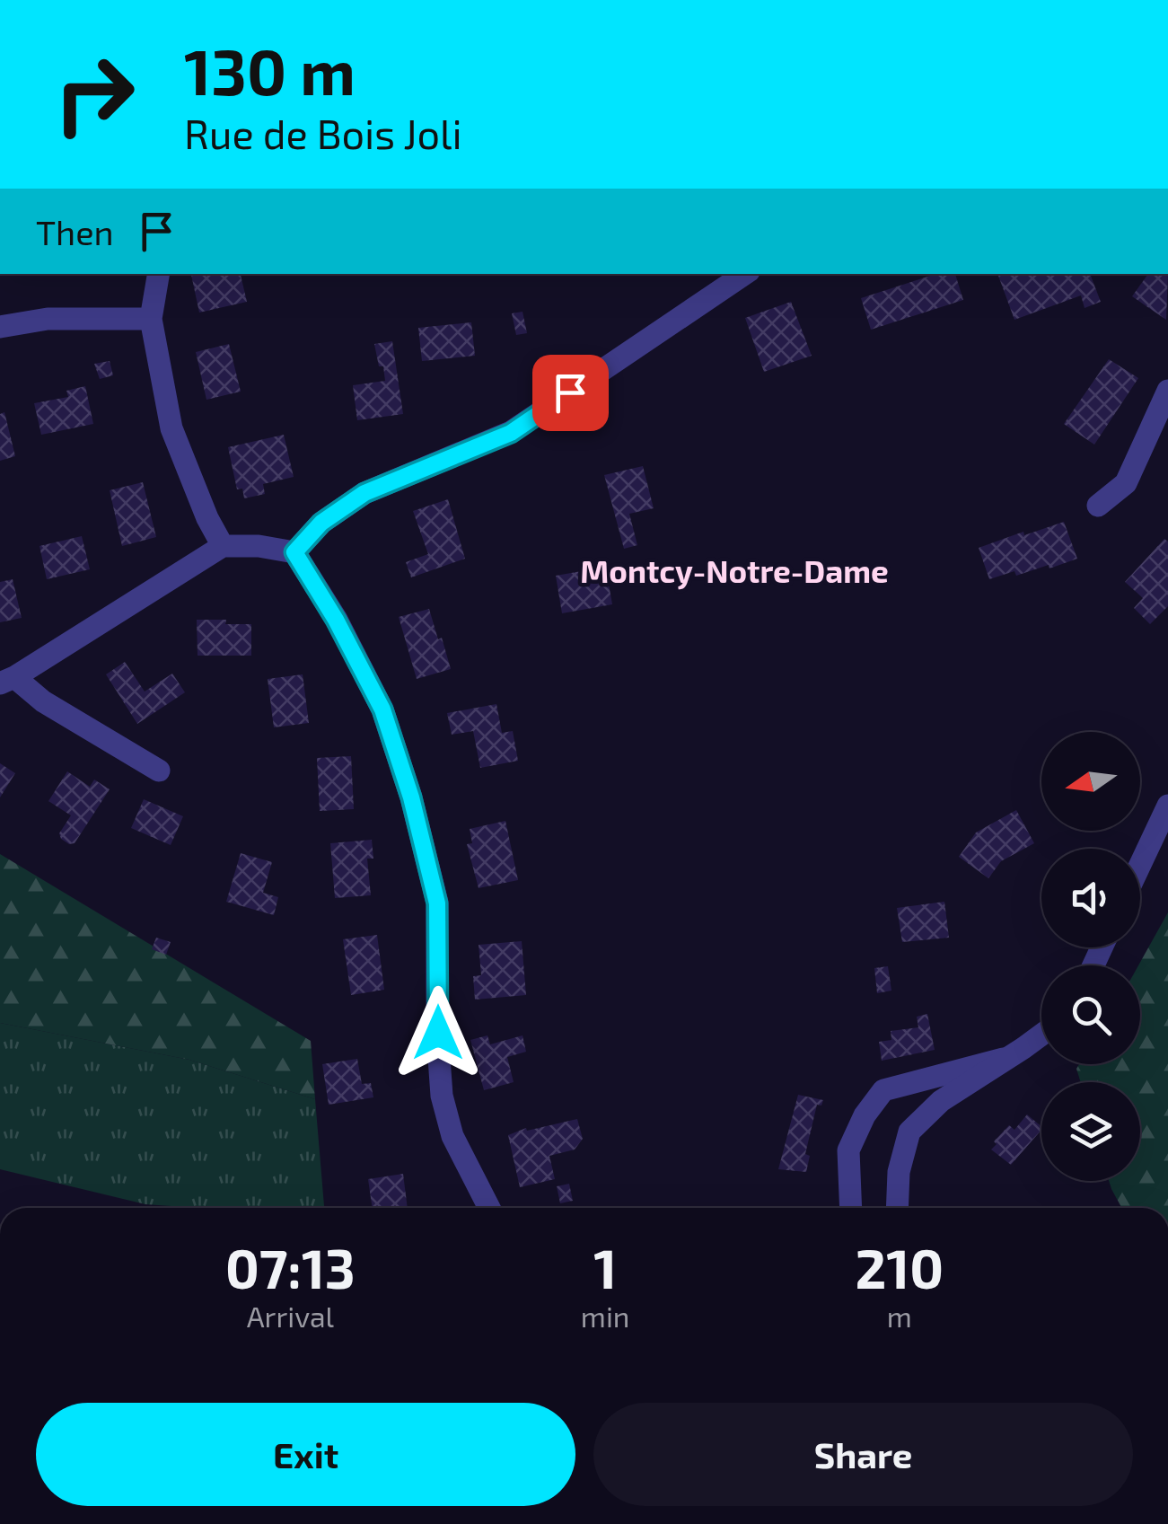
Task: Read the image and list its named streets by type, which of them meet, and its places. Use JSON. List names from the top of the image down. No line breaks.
{"districts":["Montcy-Notre-Dame"],"north":"left","page":{"turn":["130 m","Rue de Bois Joli"],"then":"Then","eta":["07:13","Arrival","1","min","210","m"],"buttons":["Exit","Share"]}}
